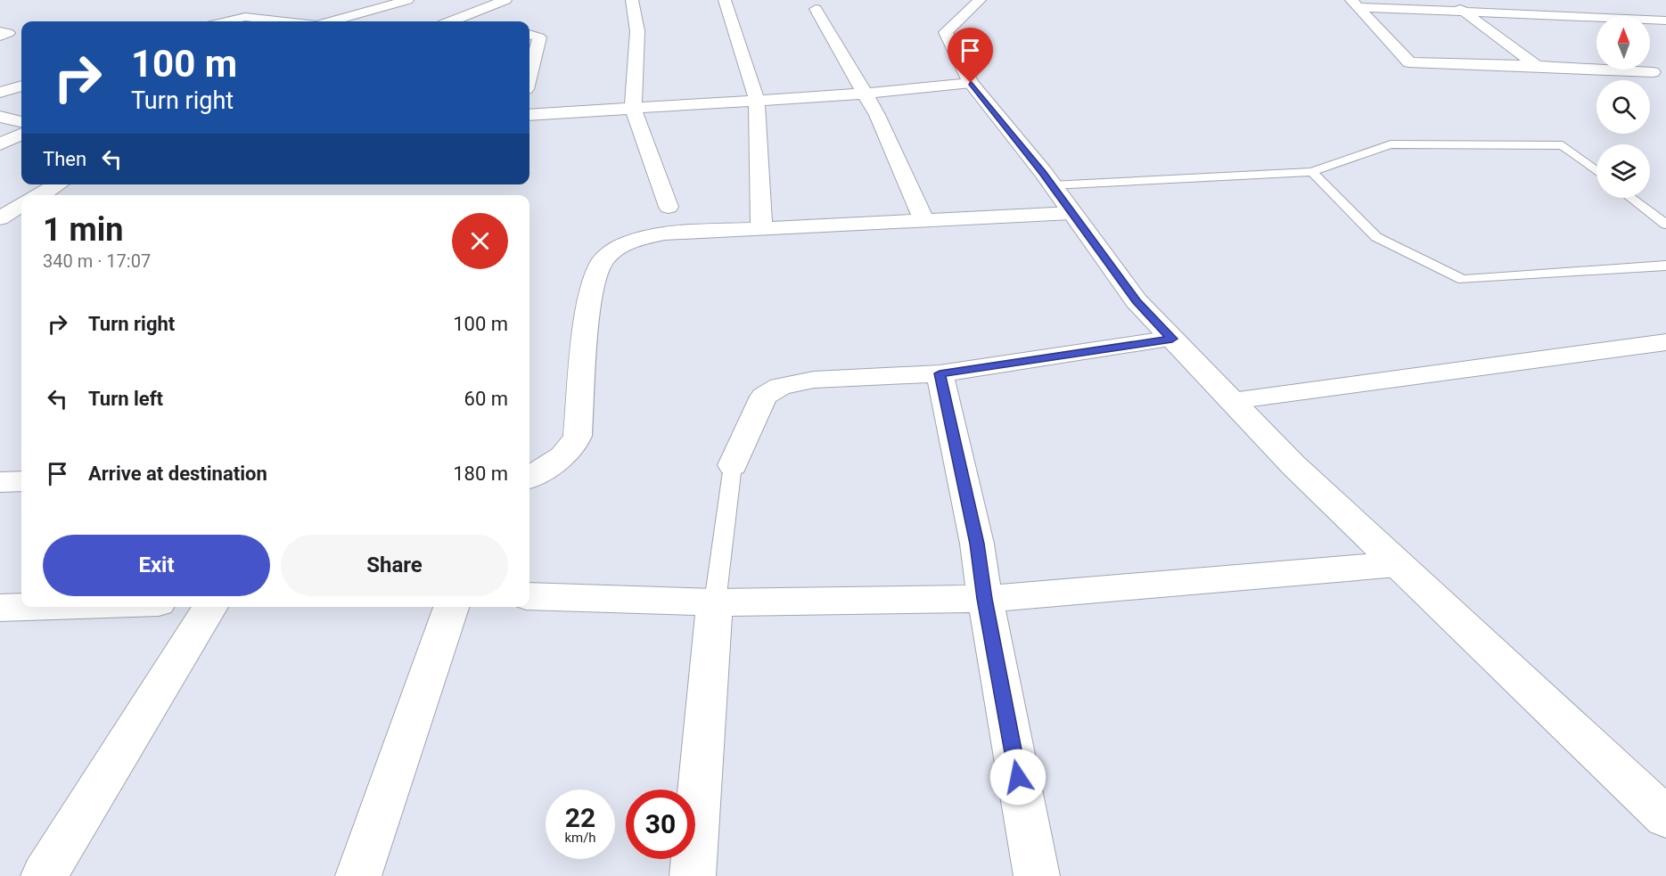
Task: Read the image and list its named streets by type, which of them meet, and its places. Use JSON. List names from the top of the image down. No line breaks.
{"north":"top","page":{"turn":["100 m","Turn right"],"then":"Then","heading":["1 min","340 m · 17:07"],"list":[{"name":"Turn right","value":"100 m"},{"name":"Turn left","value":"60 m"},{"name":"Arrive at destination","value":"180 m"}],"buttons":["Exit","Share"],"speed":"22 km/h","limit":"30"}}
